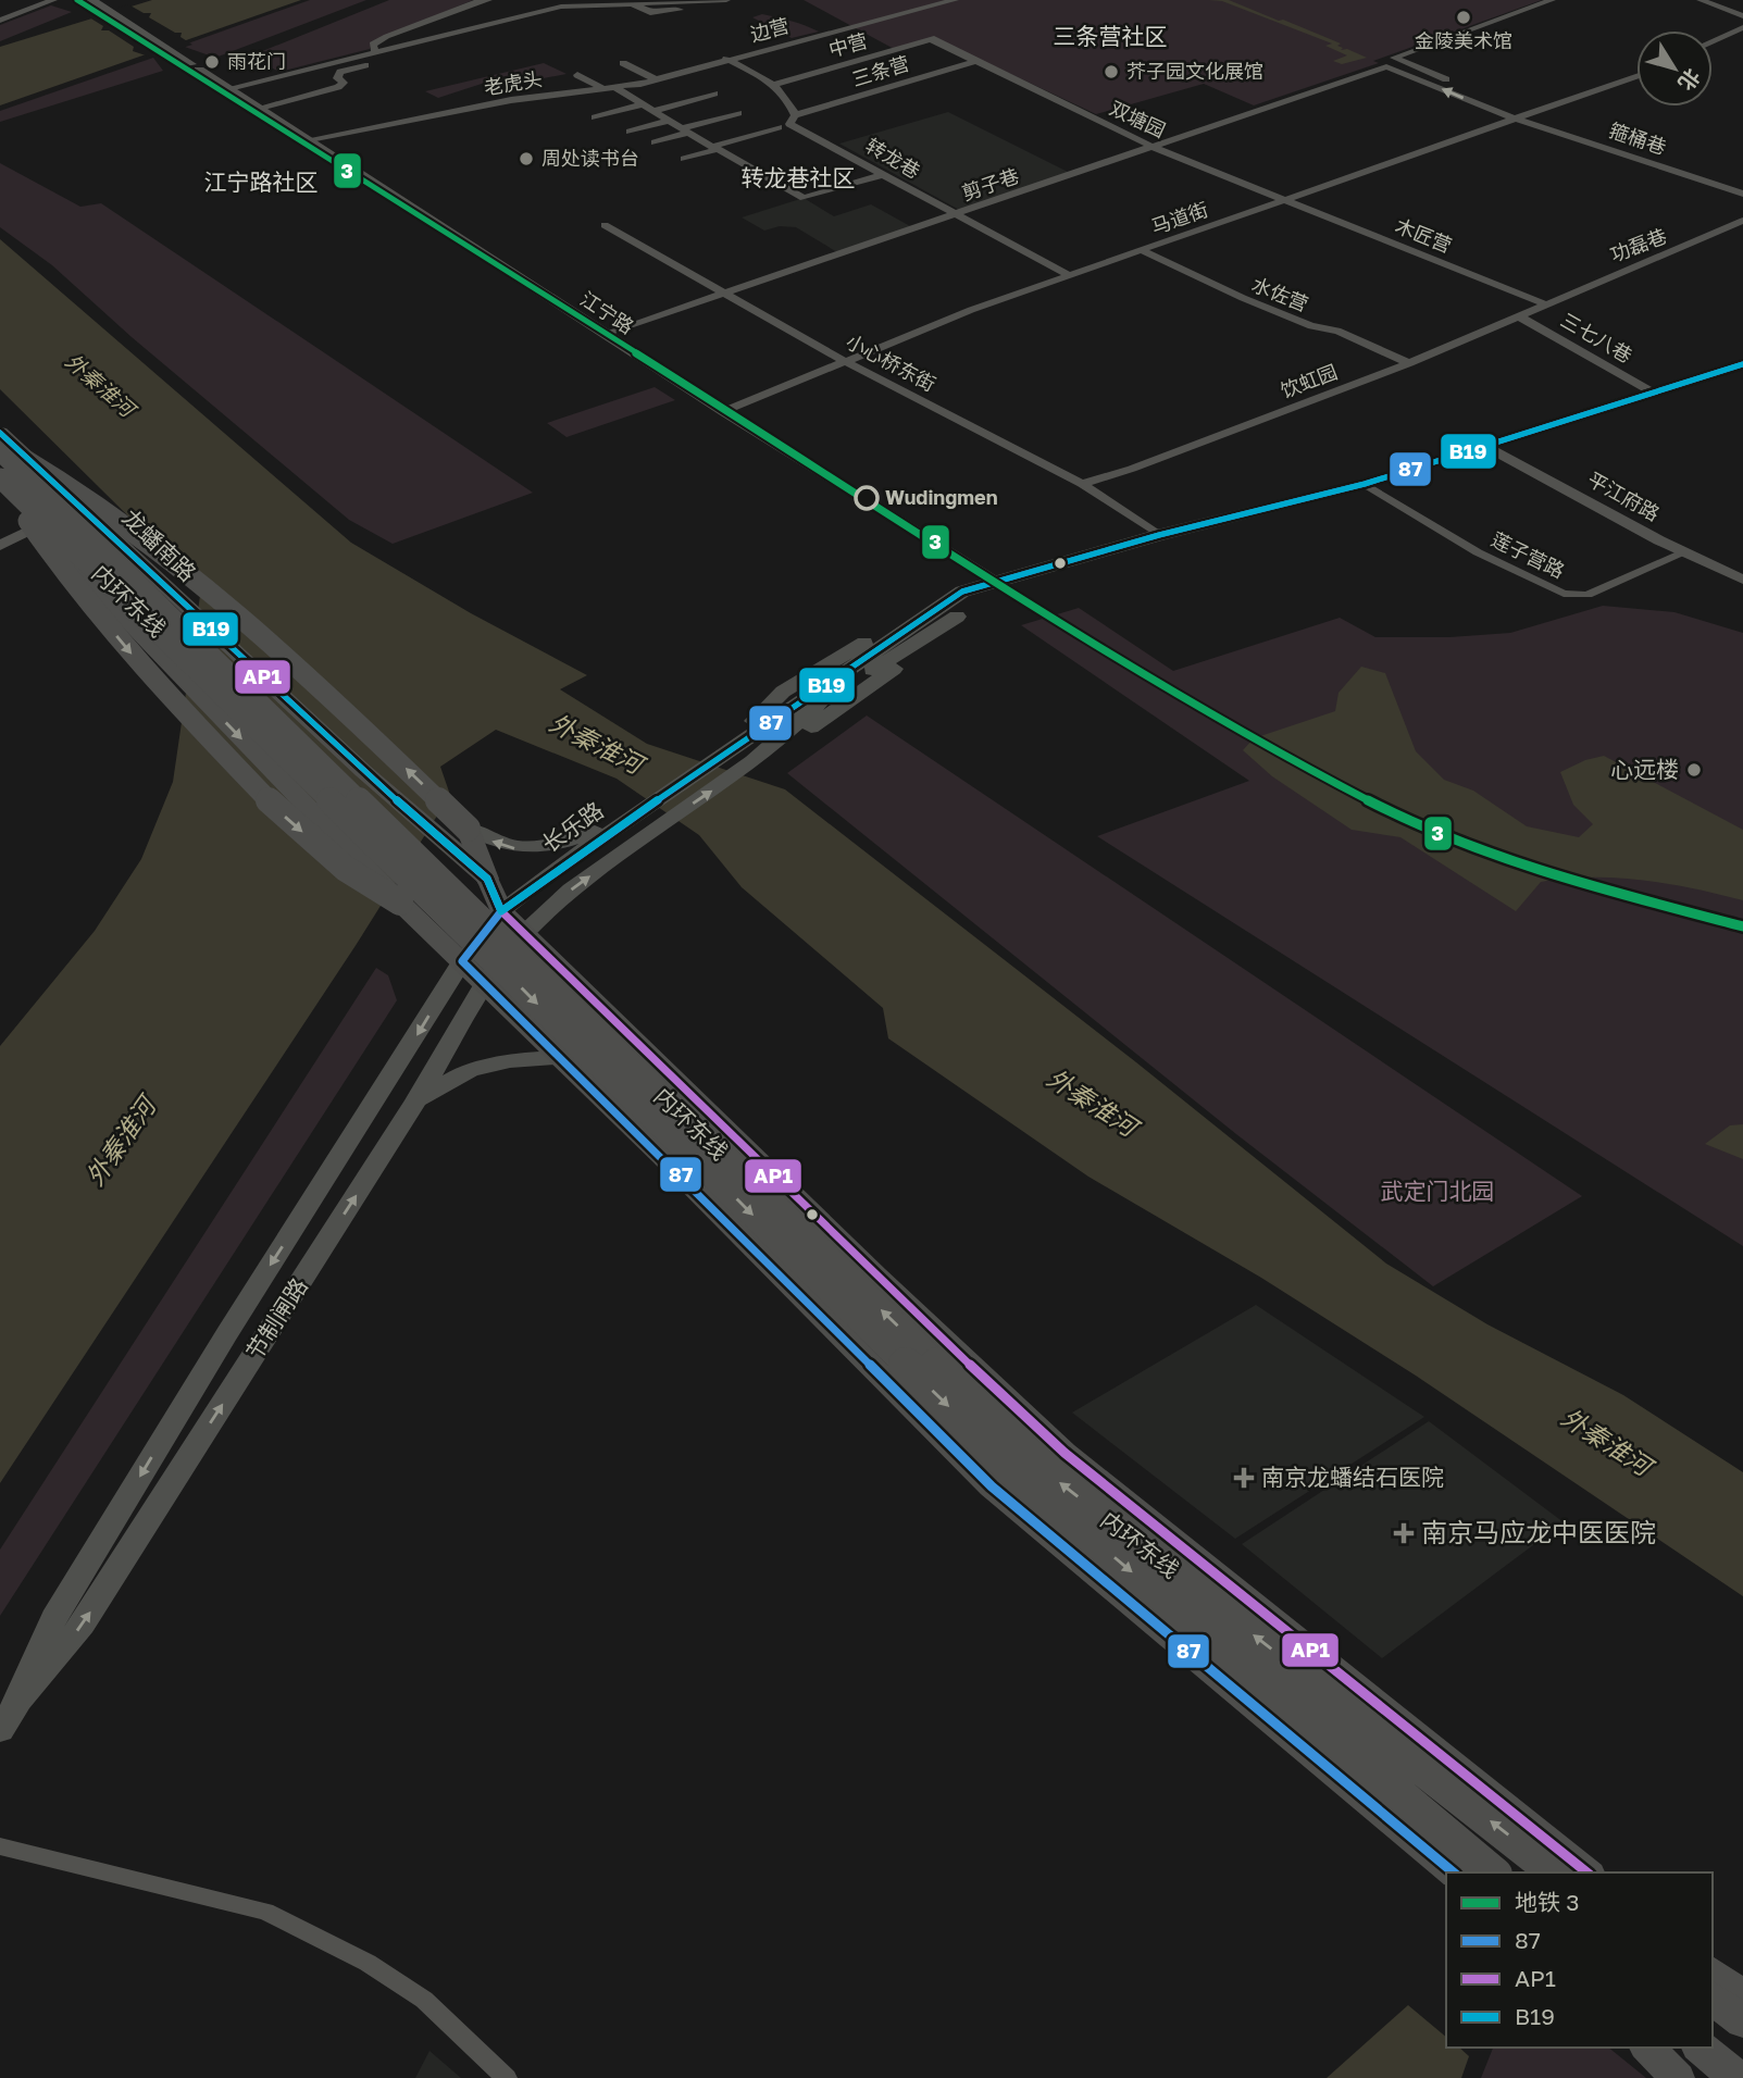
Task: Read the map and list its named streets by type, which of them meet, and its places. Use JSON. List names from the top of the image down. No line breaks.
{"streets":{"highway":["内环东线"],"main road":["龙蟠南路","长乐路","节制闸路"],"street":["边营","中营","三条营","老虎头","双塘园","箍桶巷","转龙巷","剪子巷","马道街","木匠营","功磊巷","水佐营","江宁路","三七八巷","小心桥东街","饮虹园","平江府路","莲子营路"]},"crossings":[["边营","老虎头"],["边营","转龙巷"],["中营","双塘园"],["中营","转龙巷"],["三条营","双塘园"],["三条营","转龙巷"],["老虎头","转龙巷"],["老虎头","江宁路"],["双塘园","剪子巷"],["双塘园","马道街"],["双塘园","木匠营"],["箍桶巷","剪子巷"],["箍桶巷","马道街"],["转龙巷","剪子巷"],["转龙巷","马道街"],["剪子巷","江宁路"],["剪子巷","小心桥东街"],["马道街","木匠营"],["马道街","水佐营"],["马道街","江宁路"],["马道街","小心桥东街"],["木匠营","功磊巷"],["木匠营","饮虹园"],["功磊巷","饮虹园"],["水佐营","饮虹园"],["江宁路","长乐路"],["三七八巷","饮虹园"],["三七八巷","长乐路"],["小心桥东街","饮虹园"],["小心桥东街","长乐路"],["平江府路","莲子营路"],["平江府路","长乐路"],["莲子营路","长乐路"],["长乐路","节制闸路"]],"one_way":["箍桶巷"],"districts":["三条营社区","转龙巷社区","江宁路社区"],"water":["外秦淮河"],"parks":["武定门北园"],"places":{"other":["金陵美术馆","雨花门","芥子园文化展馆","周处读书台","Wudingmen","心远楼"],"health":["南京龙蟠结石医院","南京马应龙中医医院"]},"lines":["metro line 3","transit line 87","transit line B19","transit line AP1"],"legend":["地铁 3","87","AP1","B19"],"north":"bottom right"}
